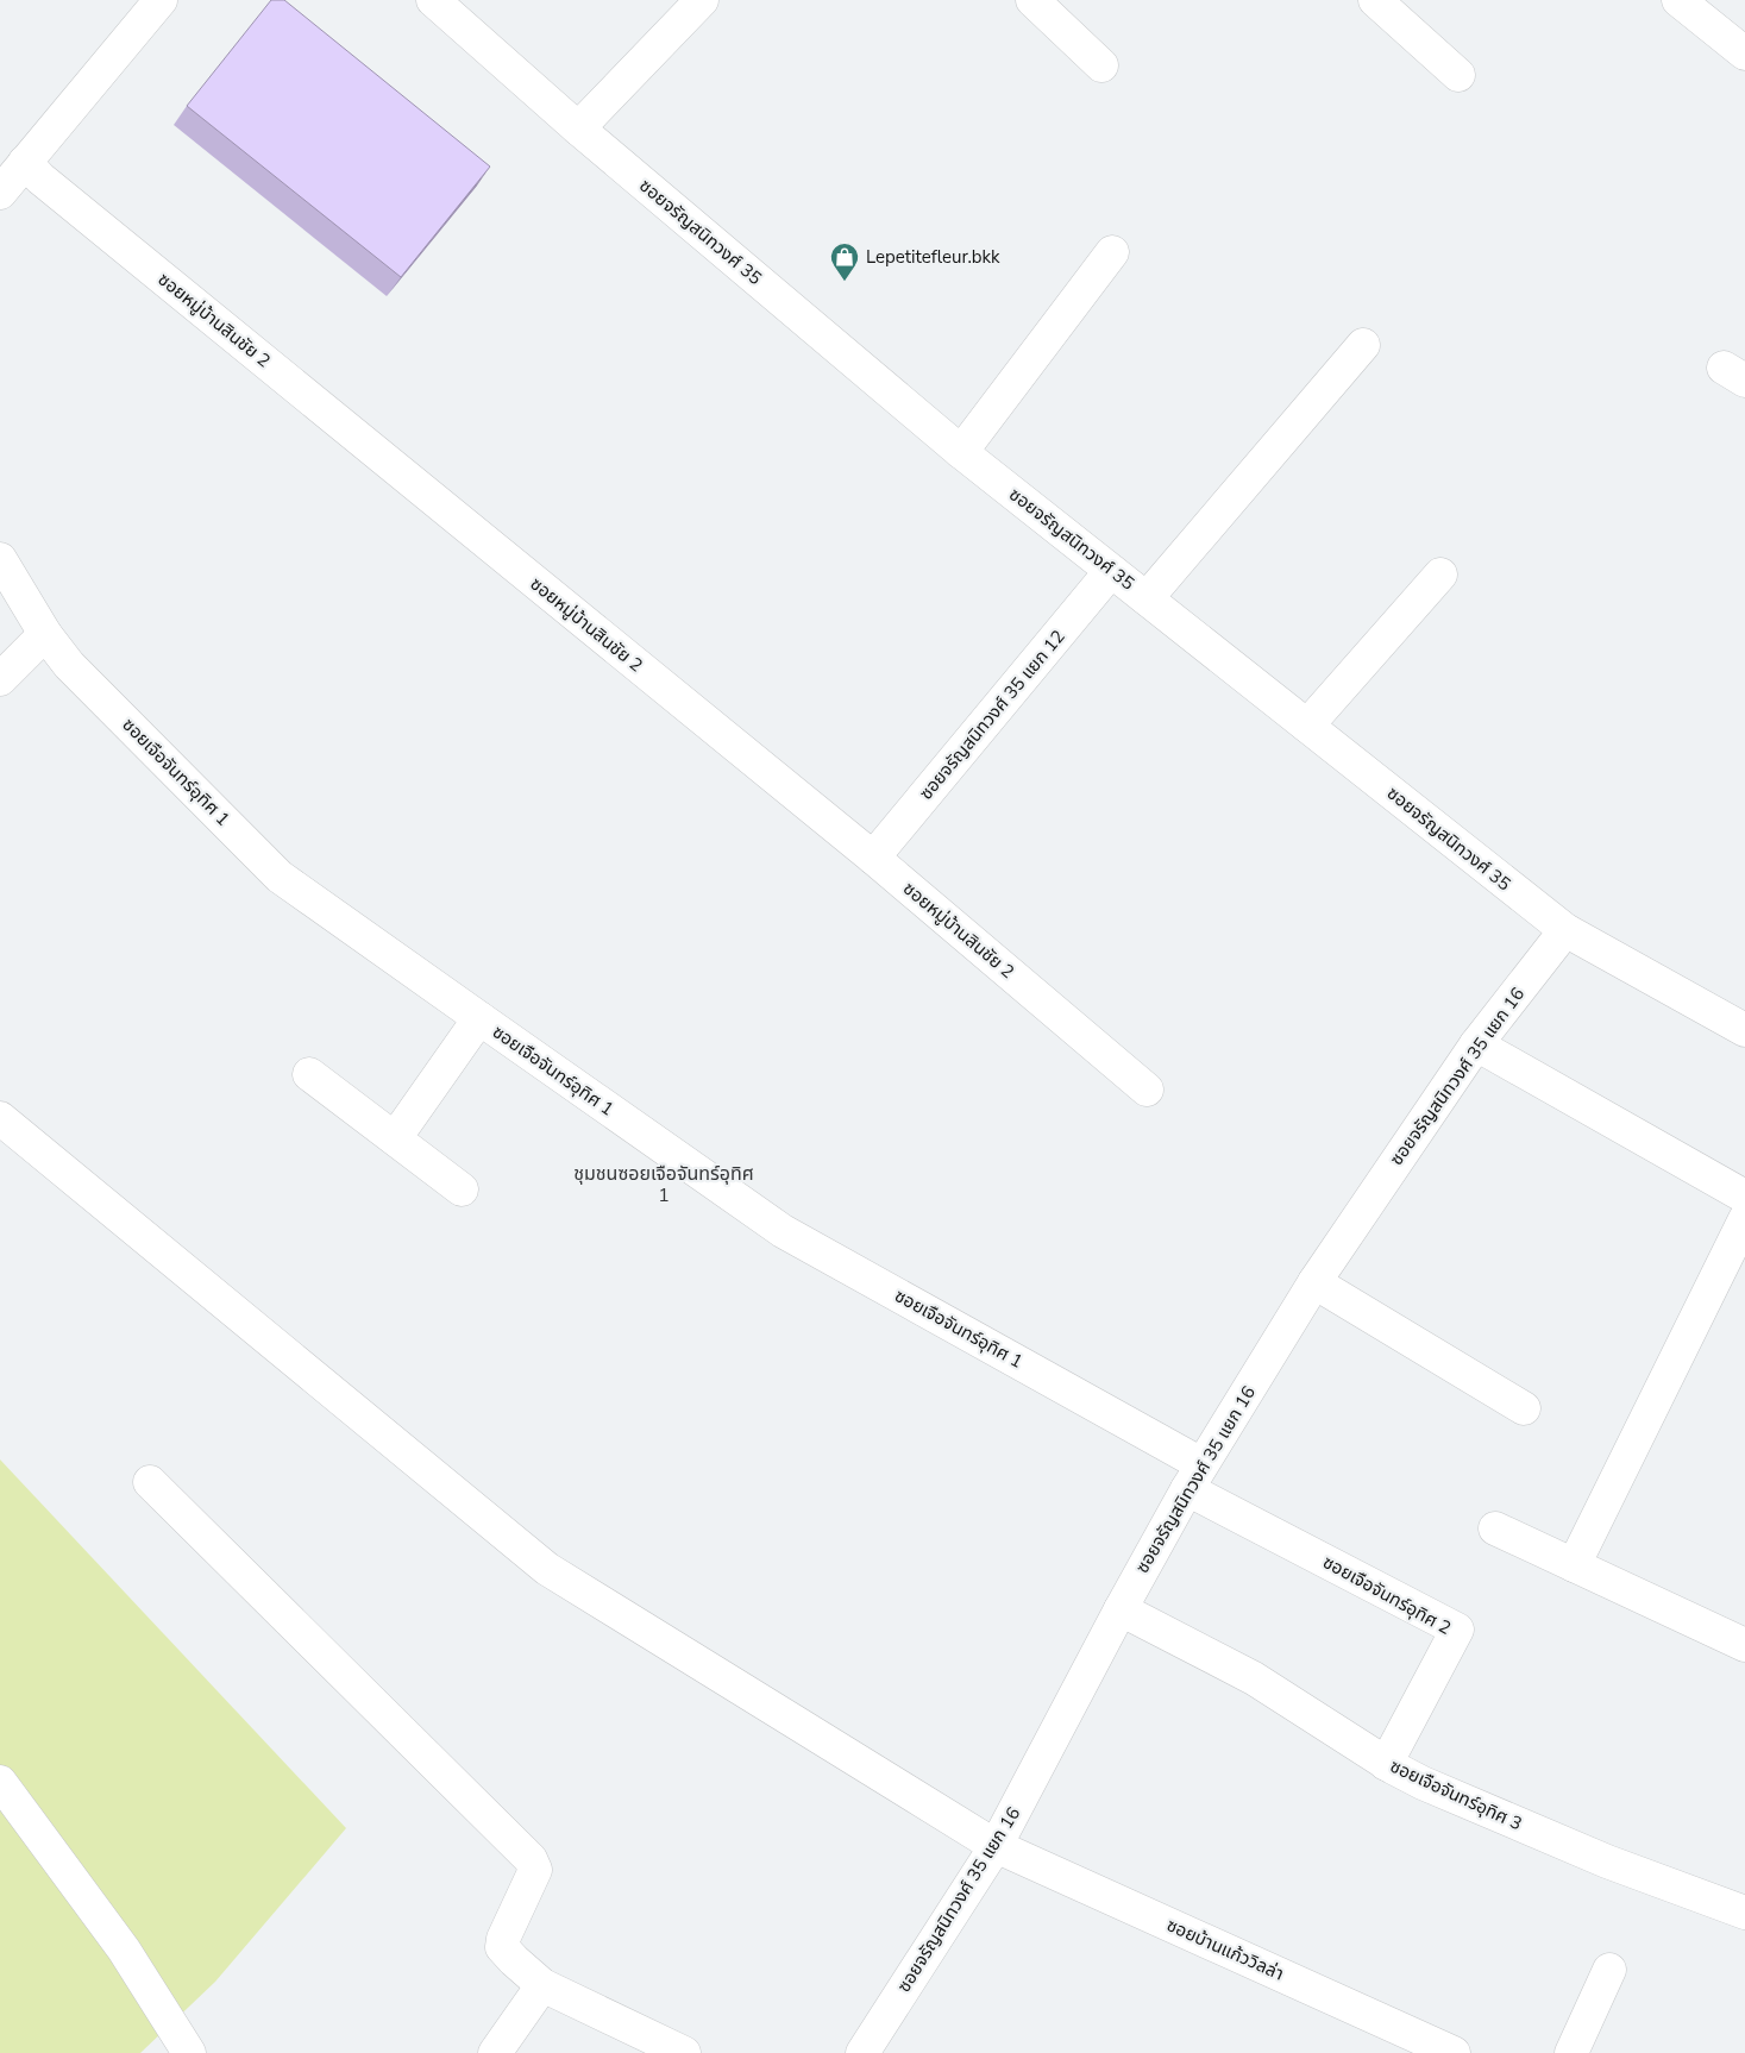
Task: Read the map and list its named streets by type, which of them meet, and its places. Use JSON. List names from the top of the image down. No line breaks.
{"streets":{"street":["ซอยจรัญสนิทวงศ์ 35","ซอยหมู่บ้านสินชัย 2","ซอยจรัญสนิทวงศ์ 35 แยก 12","ซอยเจือจันทร์อุทิศ 1","ซอยจรัญสนิทวงศ์ 35 แยก 16","ซอยเจือจันทร์อุทิศ 2","ซอยเจือจันทร์อุทิศ 3","ซอยบ้านแก้ววิลล่า"]},"crossings":[["ซอยจรัญสนิทวงศ์ 35","ซอยจรัญสนิทวงศ์ 35 แยก 12"],["ซอยจรัญสนิทวงศ์ 35","ซอยจรัญสนิทวงศ์ 35 แยก 16"],["ซอยหมู่บ้านสินชัย 2","ซอยจรัญสนิทวงศ์ 35 แยก 12"],["ซอยเจือจันทร์อุทิศ 1","ซอยจรัญสนิทวงศ์ 35 แยก 16"],["ซอยเจือจันทร์อุทิศ 1","ซอยเจือจันทร์อุทิศ 2"],["ซอยจรัญสนิทวงศ์ 35 แยก 16","ซอยเจือจันทร์อุทิศ 2"],["ซอยจรัญสนิทวงศ์ 35 แยก 16","ซอยเจือจันทร์อุทิศ 3"],["ซอยจรัญสนิทวงศ์ 35 แยก 16","ซอยบ้านแก้ววิลล่า"],["ซอยเจือจันทร์อุทิศ 2","ซอยเจือจันทร์อุทิศ 3"]],"districts":["ชุมชนซอยเจือจันทร์อุทิศ 1"],"places":{"shop":["Lepetitefleur.bkk"]}}
